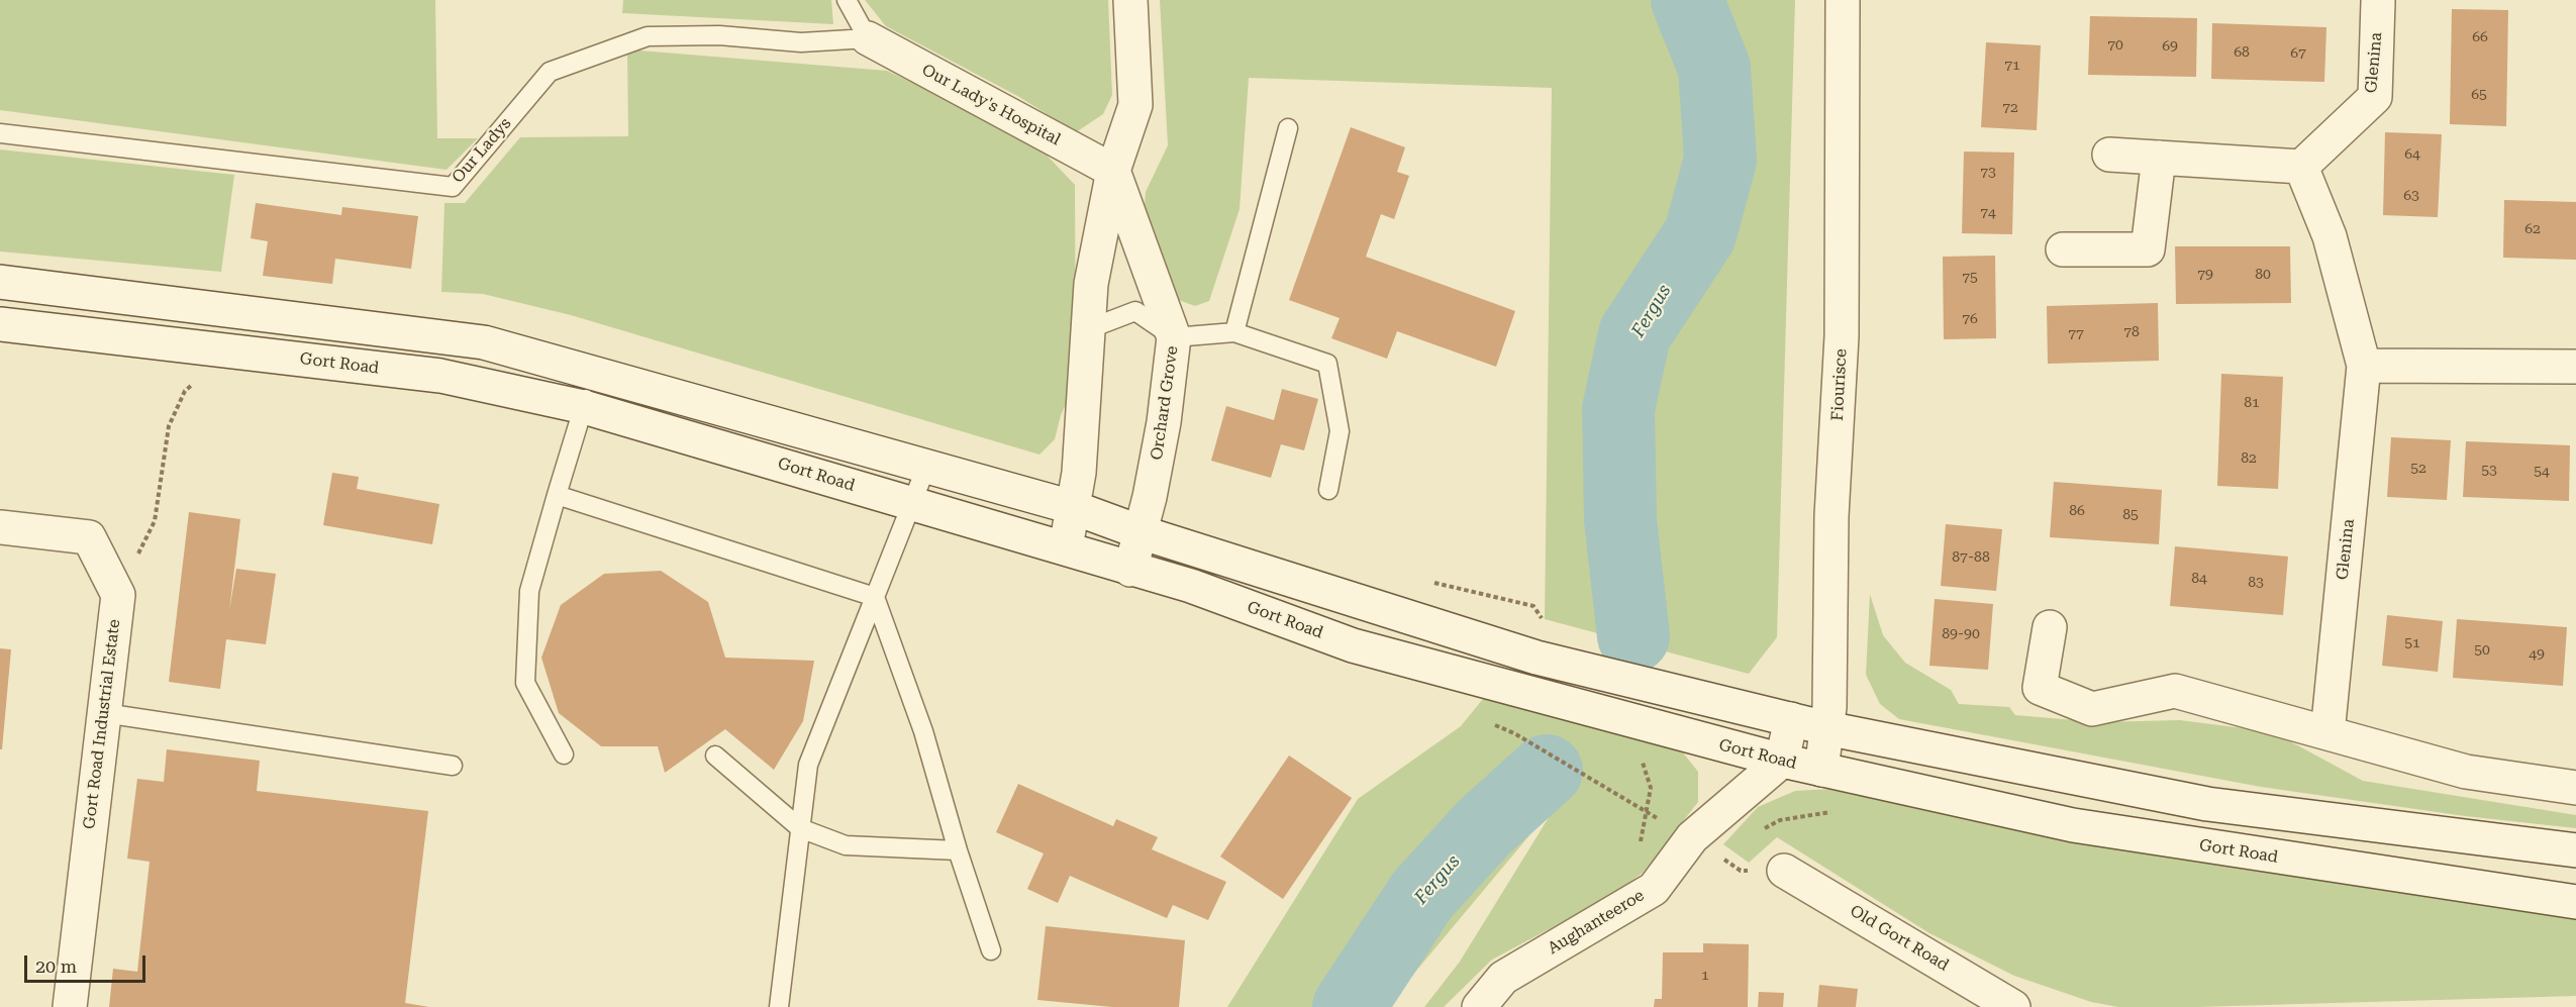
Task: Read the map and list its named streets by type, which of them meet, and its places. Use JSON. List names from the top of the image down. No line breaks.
{"streets":{"street":["Glenina","Our Lady's Hospital","Gort Road","Fiourisce","Orchard Grove","Gort Road Industrial Estate","Aughanteeroe","Old Gort Road"],"lane":["Our Ladys"]},"crossings":[["Our Lady's Hospital","Our Ladys"],["Our Lady's Hospital","Orchard Grove"],["Gort Road","Fiourisce"],["Gort Road","Orchard Grove"],["Gort Road","Aughanteeroe"]],"water":["Fergus"],"house_numbers":["66","70","69","68","67","71","65","72","64","73","63","74","62","79","80","75","76","78","77","81","82","52","53","54","86","85","87-88","84","83","89-90","51","50","49","1"],"scale_bar":"20 m"}
